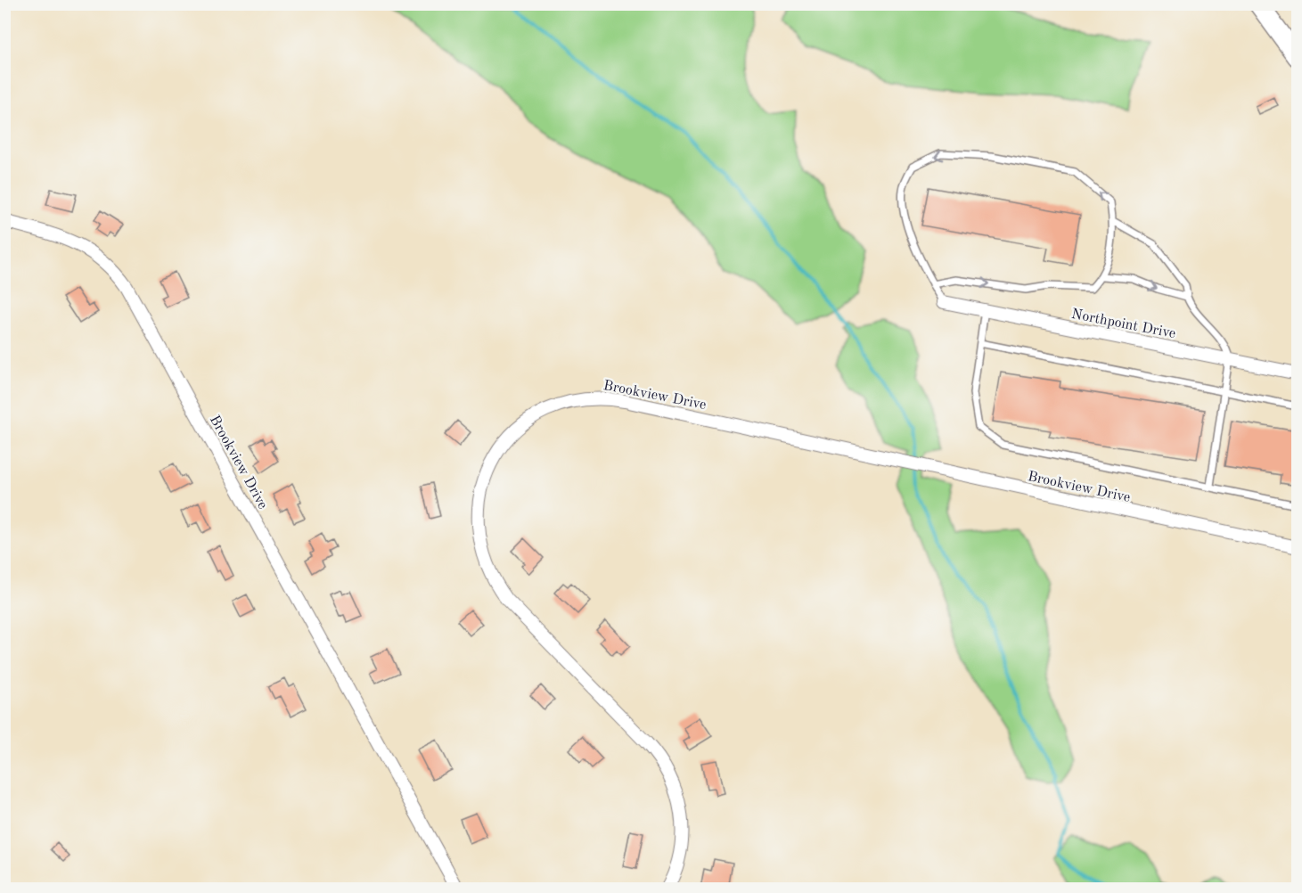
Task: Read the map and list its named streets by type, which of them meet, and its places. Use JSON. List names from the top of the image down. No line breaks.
{"streets":{"street":["Northpoint Drive","Brookview Drive"]}}
